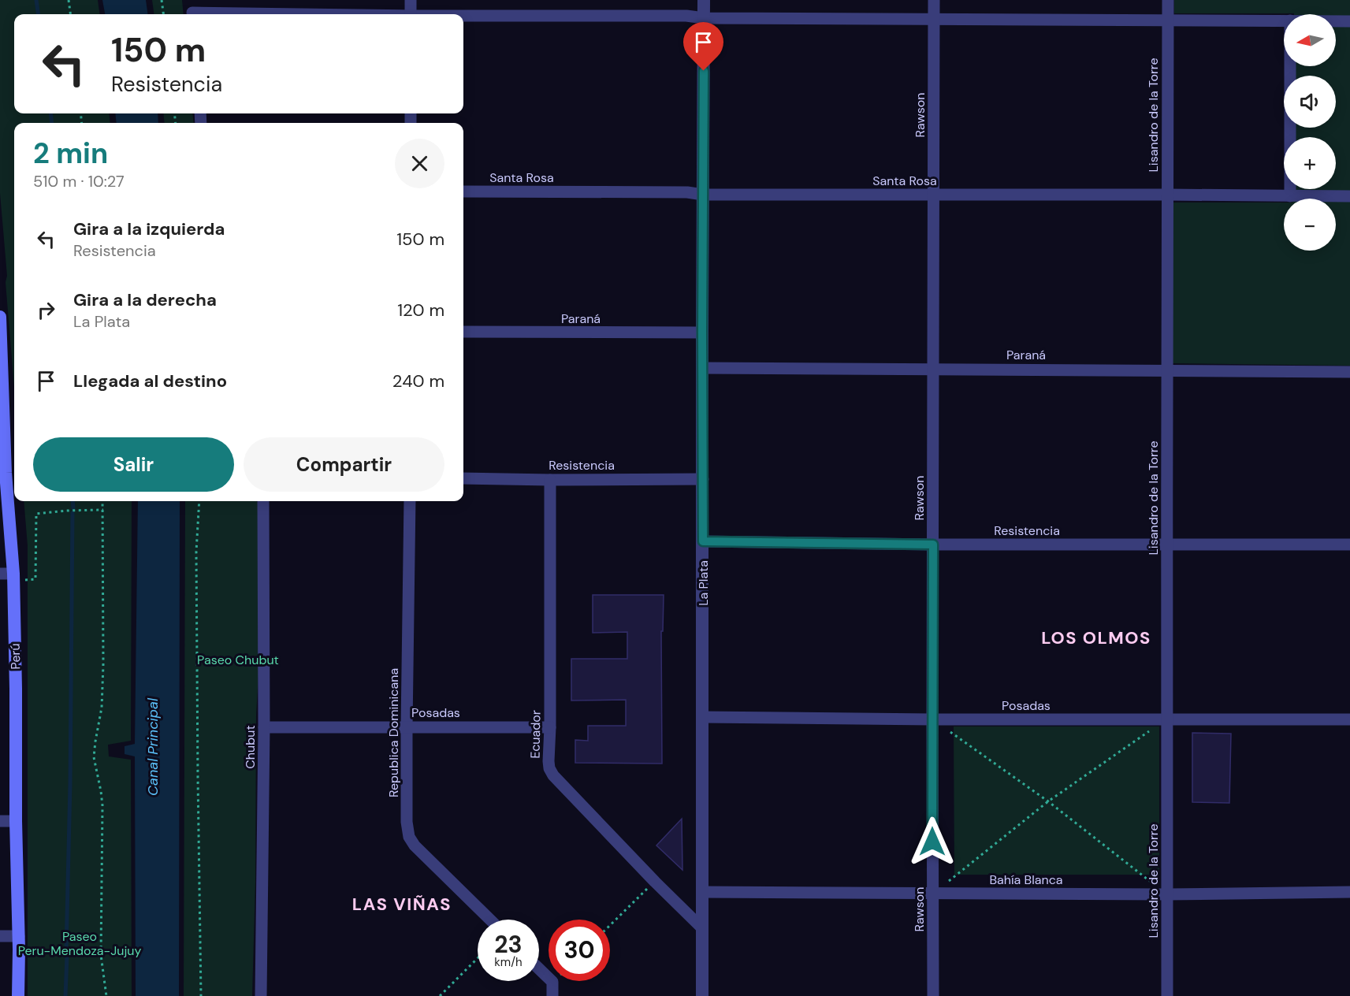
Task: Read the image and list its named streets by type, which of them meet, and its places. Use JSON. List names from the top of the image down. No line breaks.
{"streets":{"main road":["Perú"],"street":["Rawson","Lisandro de la Torre","Santa Rosa","Paraná","Resistencia","La Plata","Posadas","Republica Dominicana","Ecuador","Chubut","Bahía Blanca"]},"crossings":[["Rawson","Santa Rosa"],["Rawson","Paraná"],["Rawson","Resistencia"],["Rawson","Posadas"],["Rawson","Bahía Blanca"],["Lisandro de la Torre","Santa Rosa"],["Lisandro de la Torre","Paraná"],["Lisandro de la Torre","Resistencia"],["Lisandro de la Torre","Posadas"],["Lisandro de la Torre","Bahía Blanca"],["Santa Rosa","La Plata"],["Paraná","La Plata"],["Resistencia","La Plata"],["Resistencia","Ecuador"],["La Plata","Posadas"],["La Plata","Ecuador"],["La Plata","Bahía Blanca"],["Posadas","Republica Dominicana"],["Posadas","Ecuador"],["Posadas","Chubut"]],"districts":["LOS OLMOS","LAS VIÑAS"],"water":["Canal Principal"],"parks":["Paseo Chubut","Paseo Peru-Mendoza-Jujuy"],"north":"left","page":{"map_buttons":["+","−"],"turn":["150 m","Resistencia"],"heading":["2 min","510 m · 10:27"],"list":[{"name":"Gira a la izquierda","note":"Resistencia","value":"150 m"},{"name":"Gira a la derecha","note":"La Plata","value":"120 m"},{"name":"Llegada al destino","value":"240 m"}],"buttons":["Salir","Compartir"],"speed":"23 km/h","limit":"30"}}
